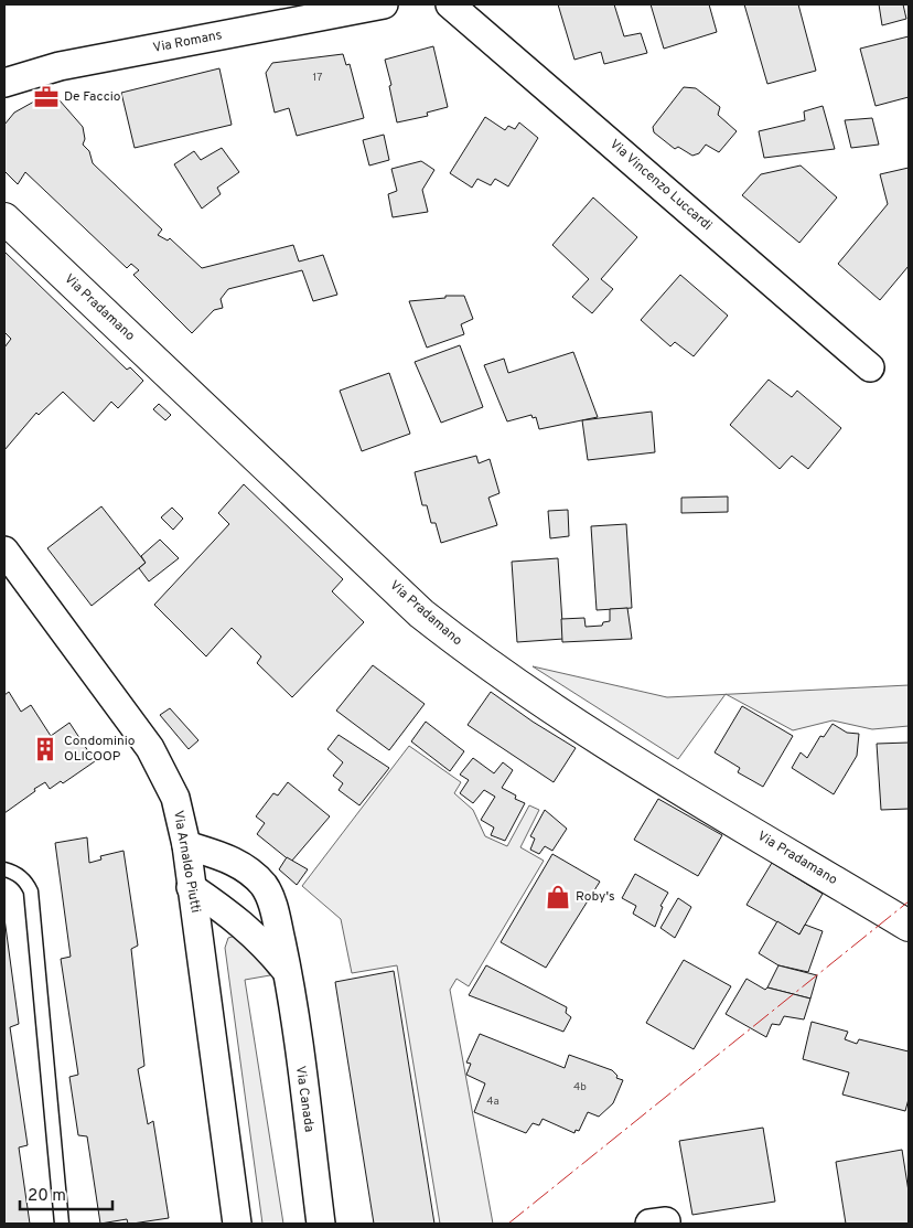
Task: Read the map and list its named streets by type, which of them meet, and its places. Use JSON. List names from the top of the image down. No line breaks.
{"streets":{"street":["Via Romans","Via Vincenzo Luccardi","Via Pradamano","Via Arnaldo Piutti","Via Canada"]},"crossings":[["Via Arnaldo Piutti","Via Canada"]],"places":{"office":["De Faccio"],"building":["Condominio OLICOOP"],"shop":["Roby's"]},"house_numbers":["17","4b","4a"],"scale_bar":"20 m"}
